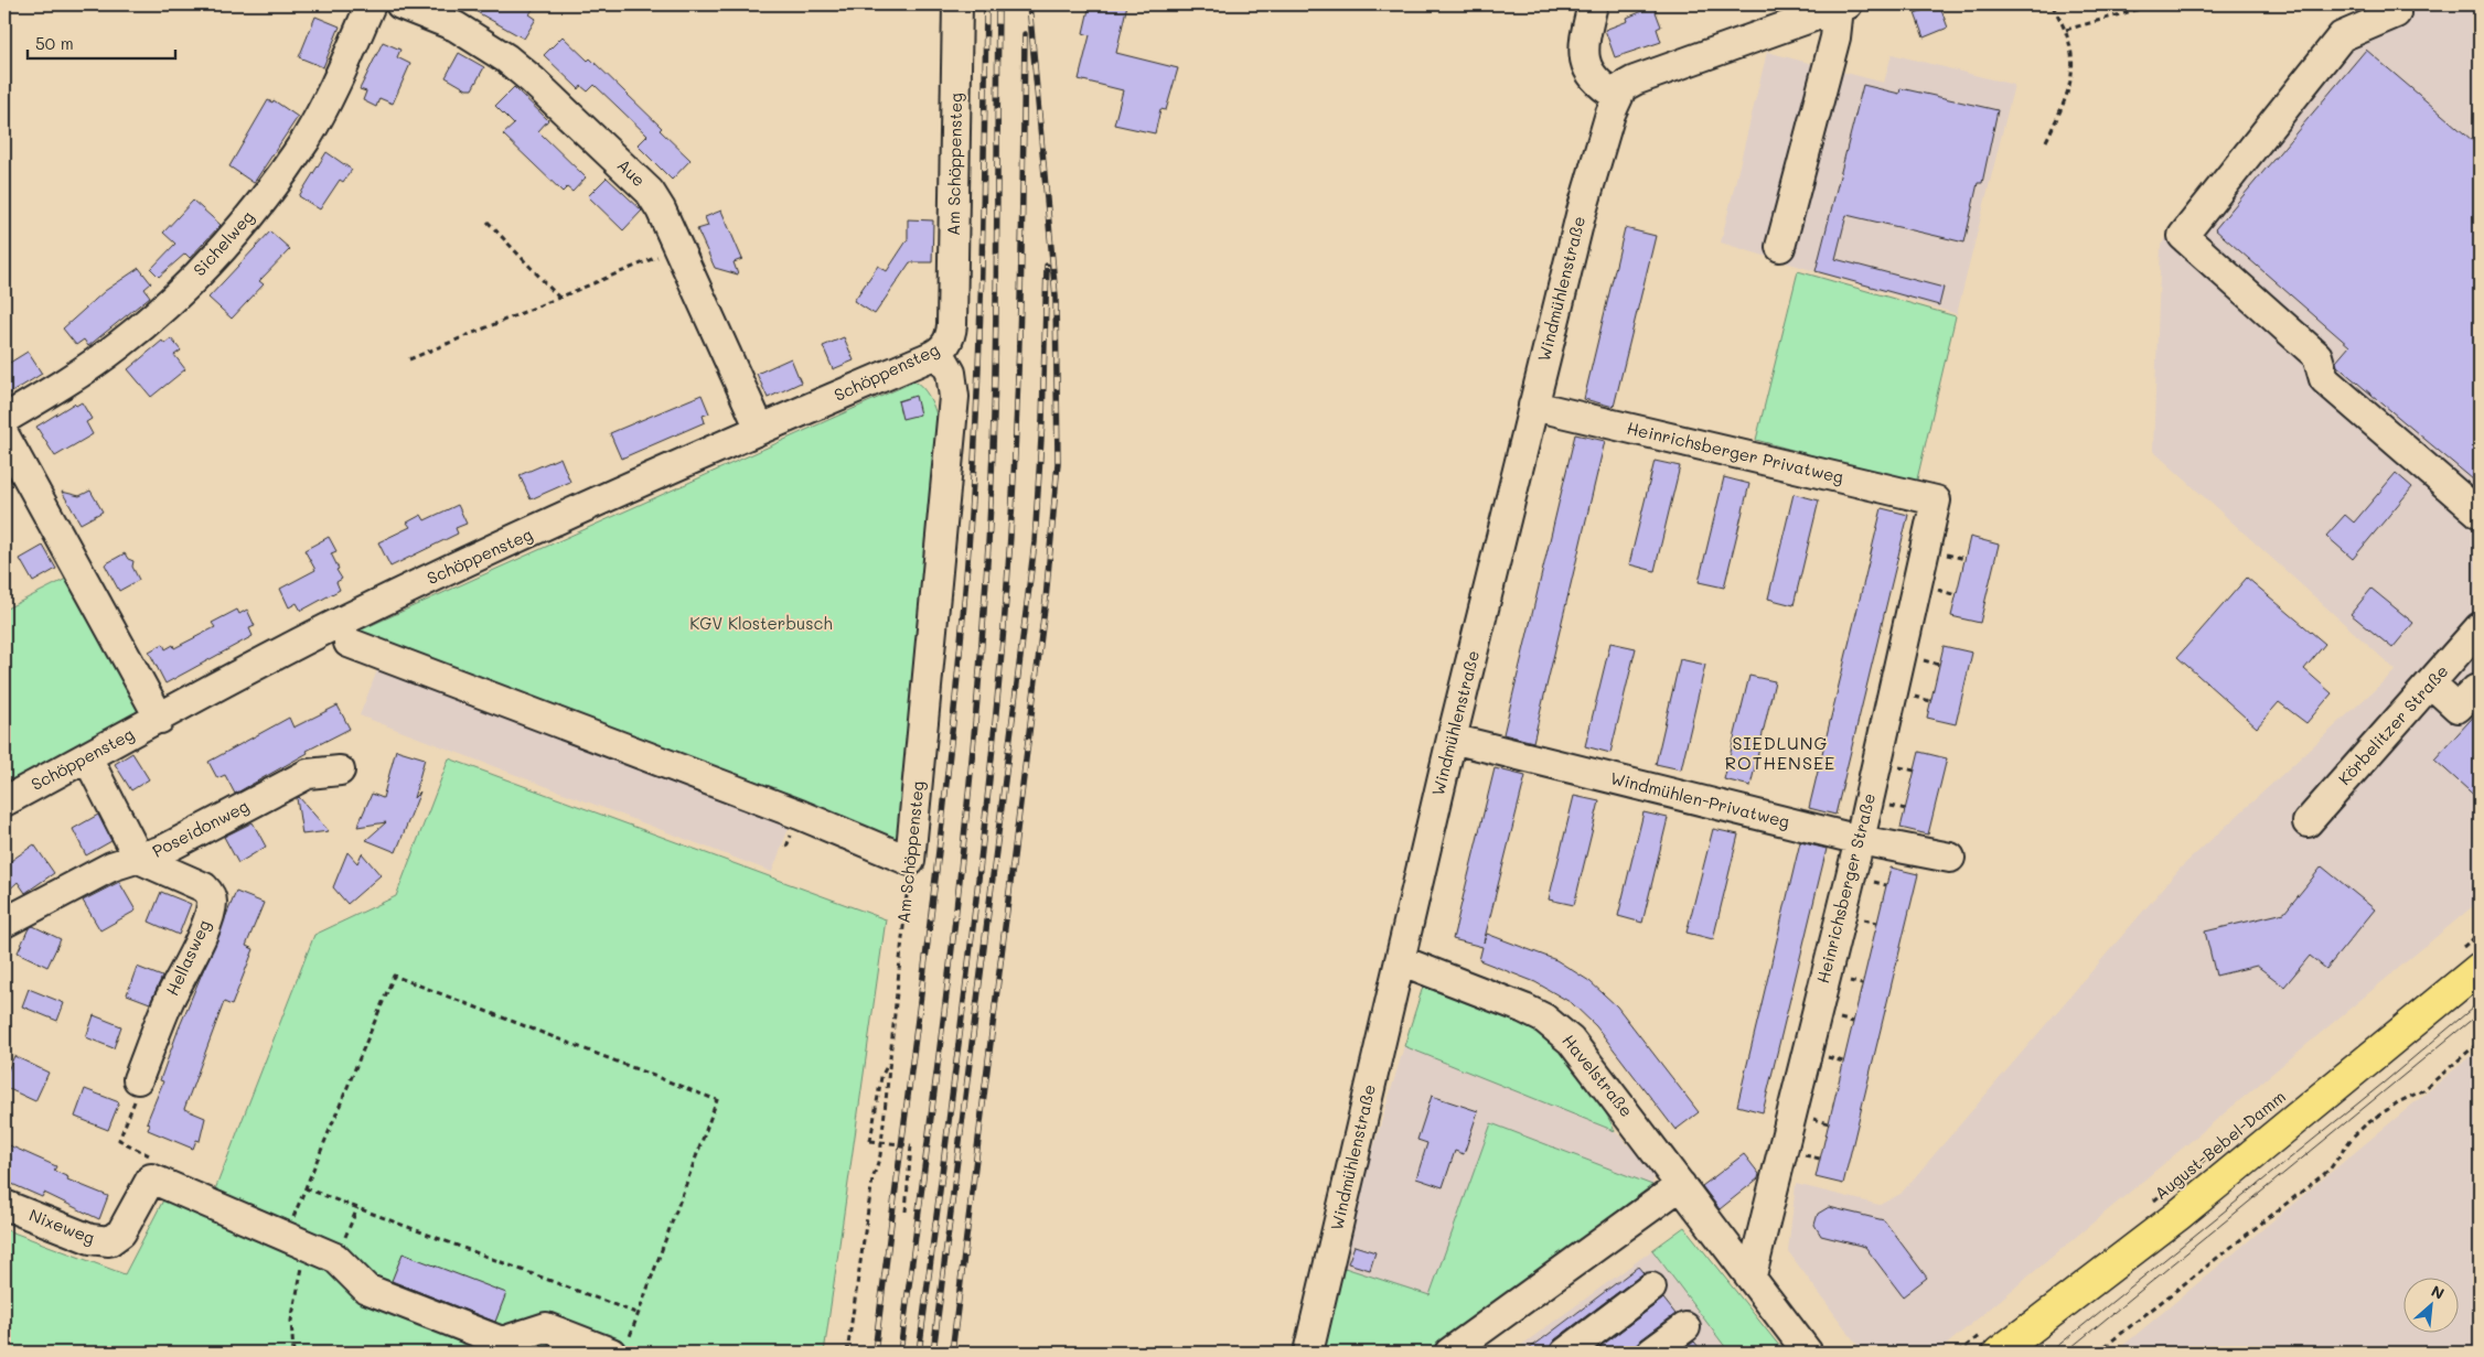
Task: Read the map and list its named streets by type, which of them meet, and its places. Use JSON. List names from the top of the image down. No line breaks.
{"streets":{"main road":["August-Bebel-Damm"],"street":["Am Schöppensteg","Aue","Sichelweg","Windmühlenstraße","Schöppensteg","Heinrichsberger Privatweg","Körbelitzer Straße","Windmühlen-Privatweg","Poseidonweg","Heinrichsberger Straße","Hellasweg","Havelstraße","Nixeweg"]},"crossings":[["Am Schöppensteg","Schöppensteg"],["Aue","Schöppensteg"],["Windmühlenstraße","Heinrichsberger Privatweg"],["Windmühlenstraße","Windmühlen-Privatweg"],["Windmühlenstraße","Havelstraße"],["Heinrichsberger Privatweg","Heinrichsberger Straße"],["Windmühlen-Privatweg","Heinrichsberger Straße"],["Poseidonweg","Hellasweg"],["Heinrichsberger Straße","Havelstraße"]],"districts":["SIEDLUNG ROTHENSEE"],"parks":["KGV Klosterbusch"],"scale_bar":"50 m","north":"top right"}
